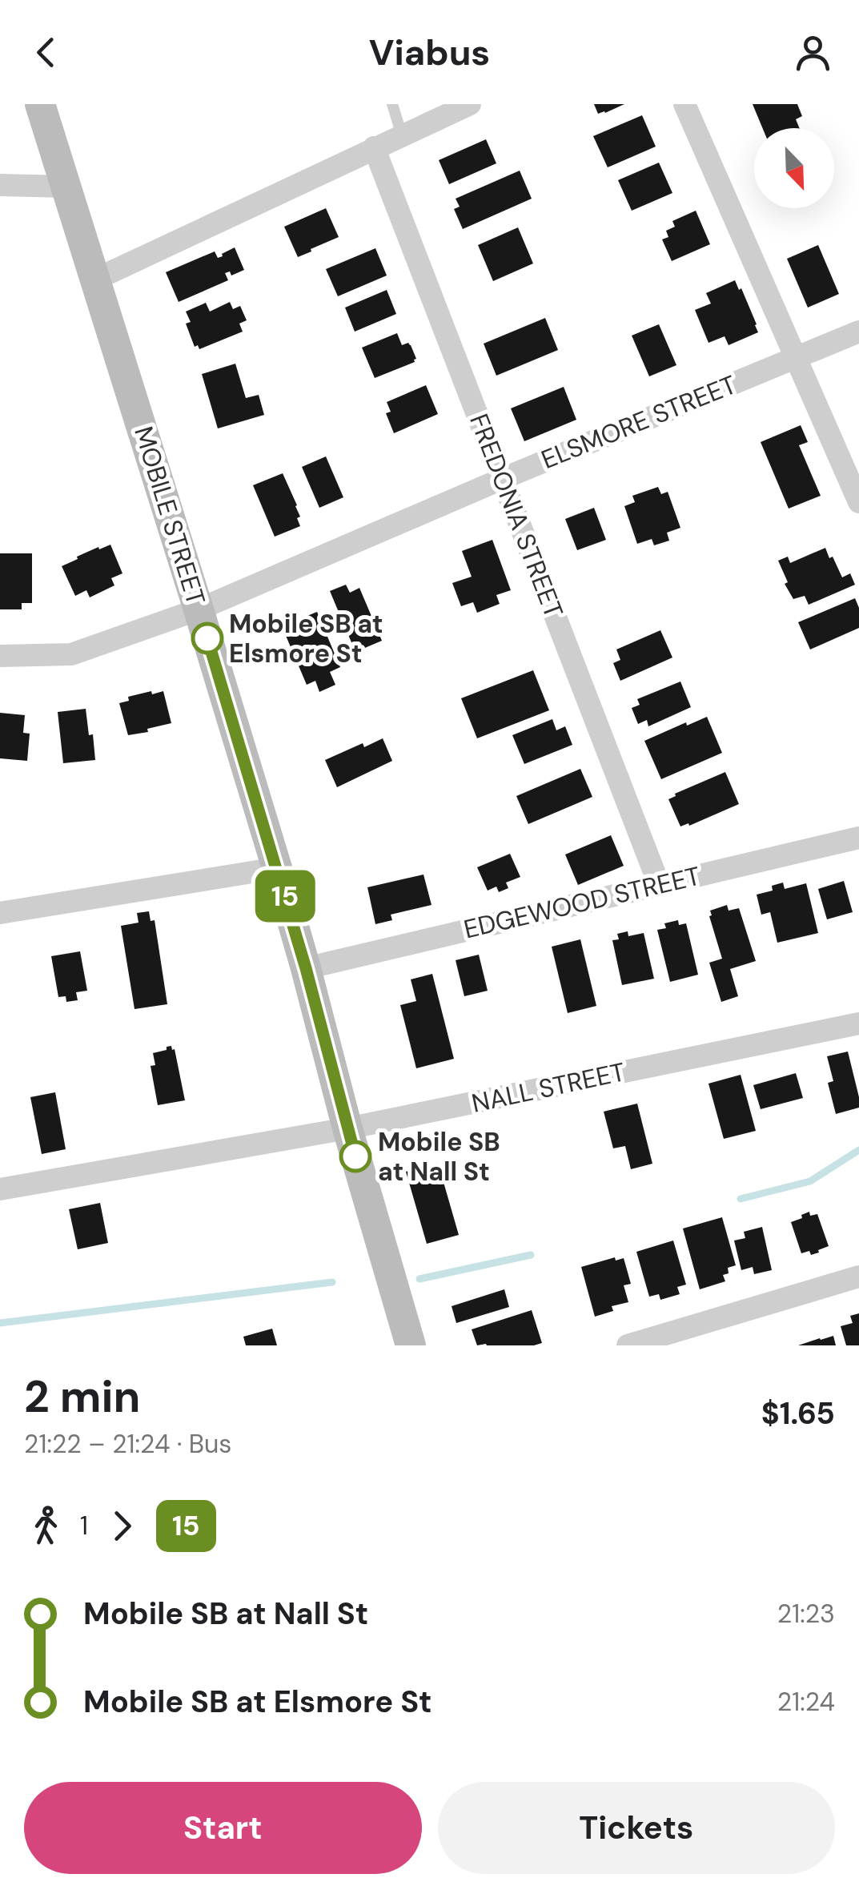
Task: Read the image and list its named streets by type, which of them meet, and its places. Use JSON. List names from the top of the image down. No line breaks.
{"streets":{"street":["ELSMORE STREET","MOBILE STREET","FREDONIA STREET","EDGEWOOD STREET","NALL STREET"]},"crossings":[["ELSMORE STREET","MOBILE STREET"],["ELSMORE STREET","FREDONIA STREET"],["MOBILE STREET","EDGEWOOD STREET"],["MOBILE STREET","NALL STREET"],["FREDONIA STREET","EDGEWOOD STREET"]],"places":["Mobile SB at Elsmore St","Mobile SB at Nall St"],"lines":["bus line 15"],"north":"bottom right","page":{"header":"Viabus","on_map":"15","heading":["2 min","21:22 – 21:24 · Bus","$1.65"],"legs":["1","15"],"list":[{"name":"Mobile SB at Nall St","value":"21:23"},{"name":"Mobile SB at Elsmore St","value":"21:24"}],"buttons":["Start","Tickets"]}}
